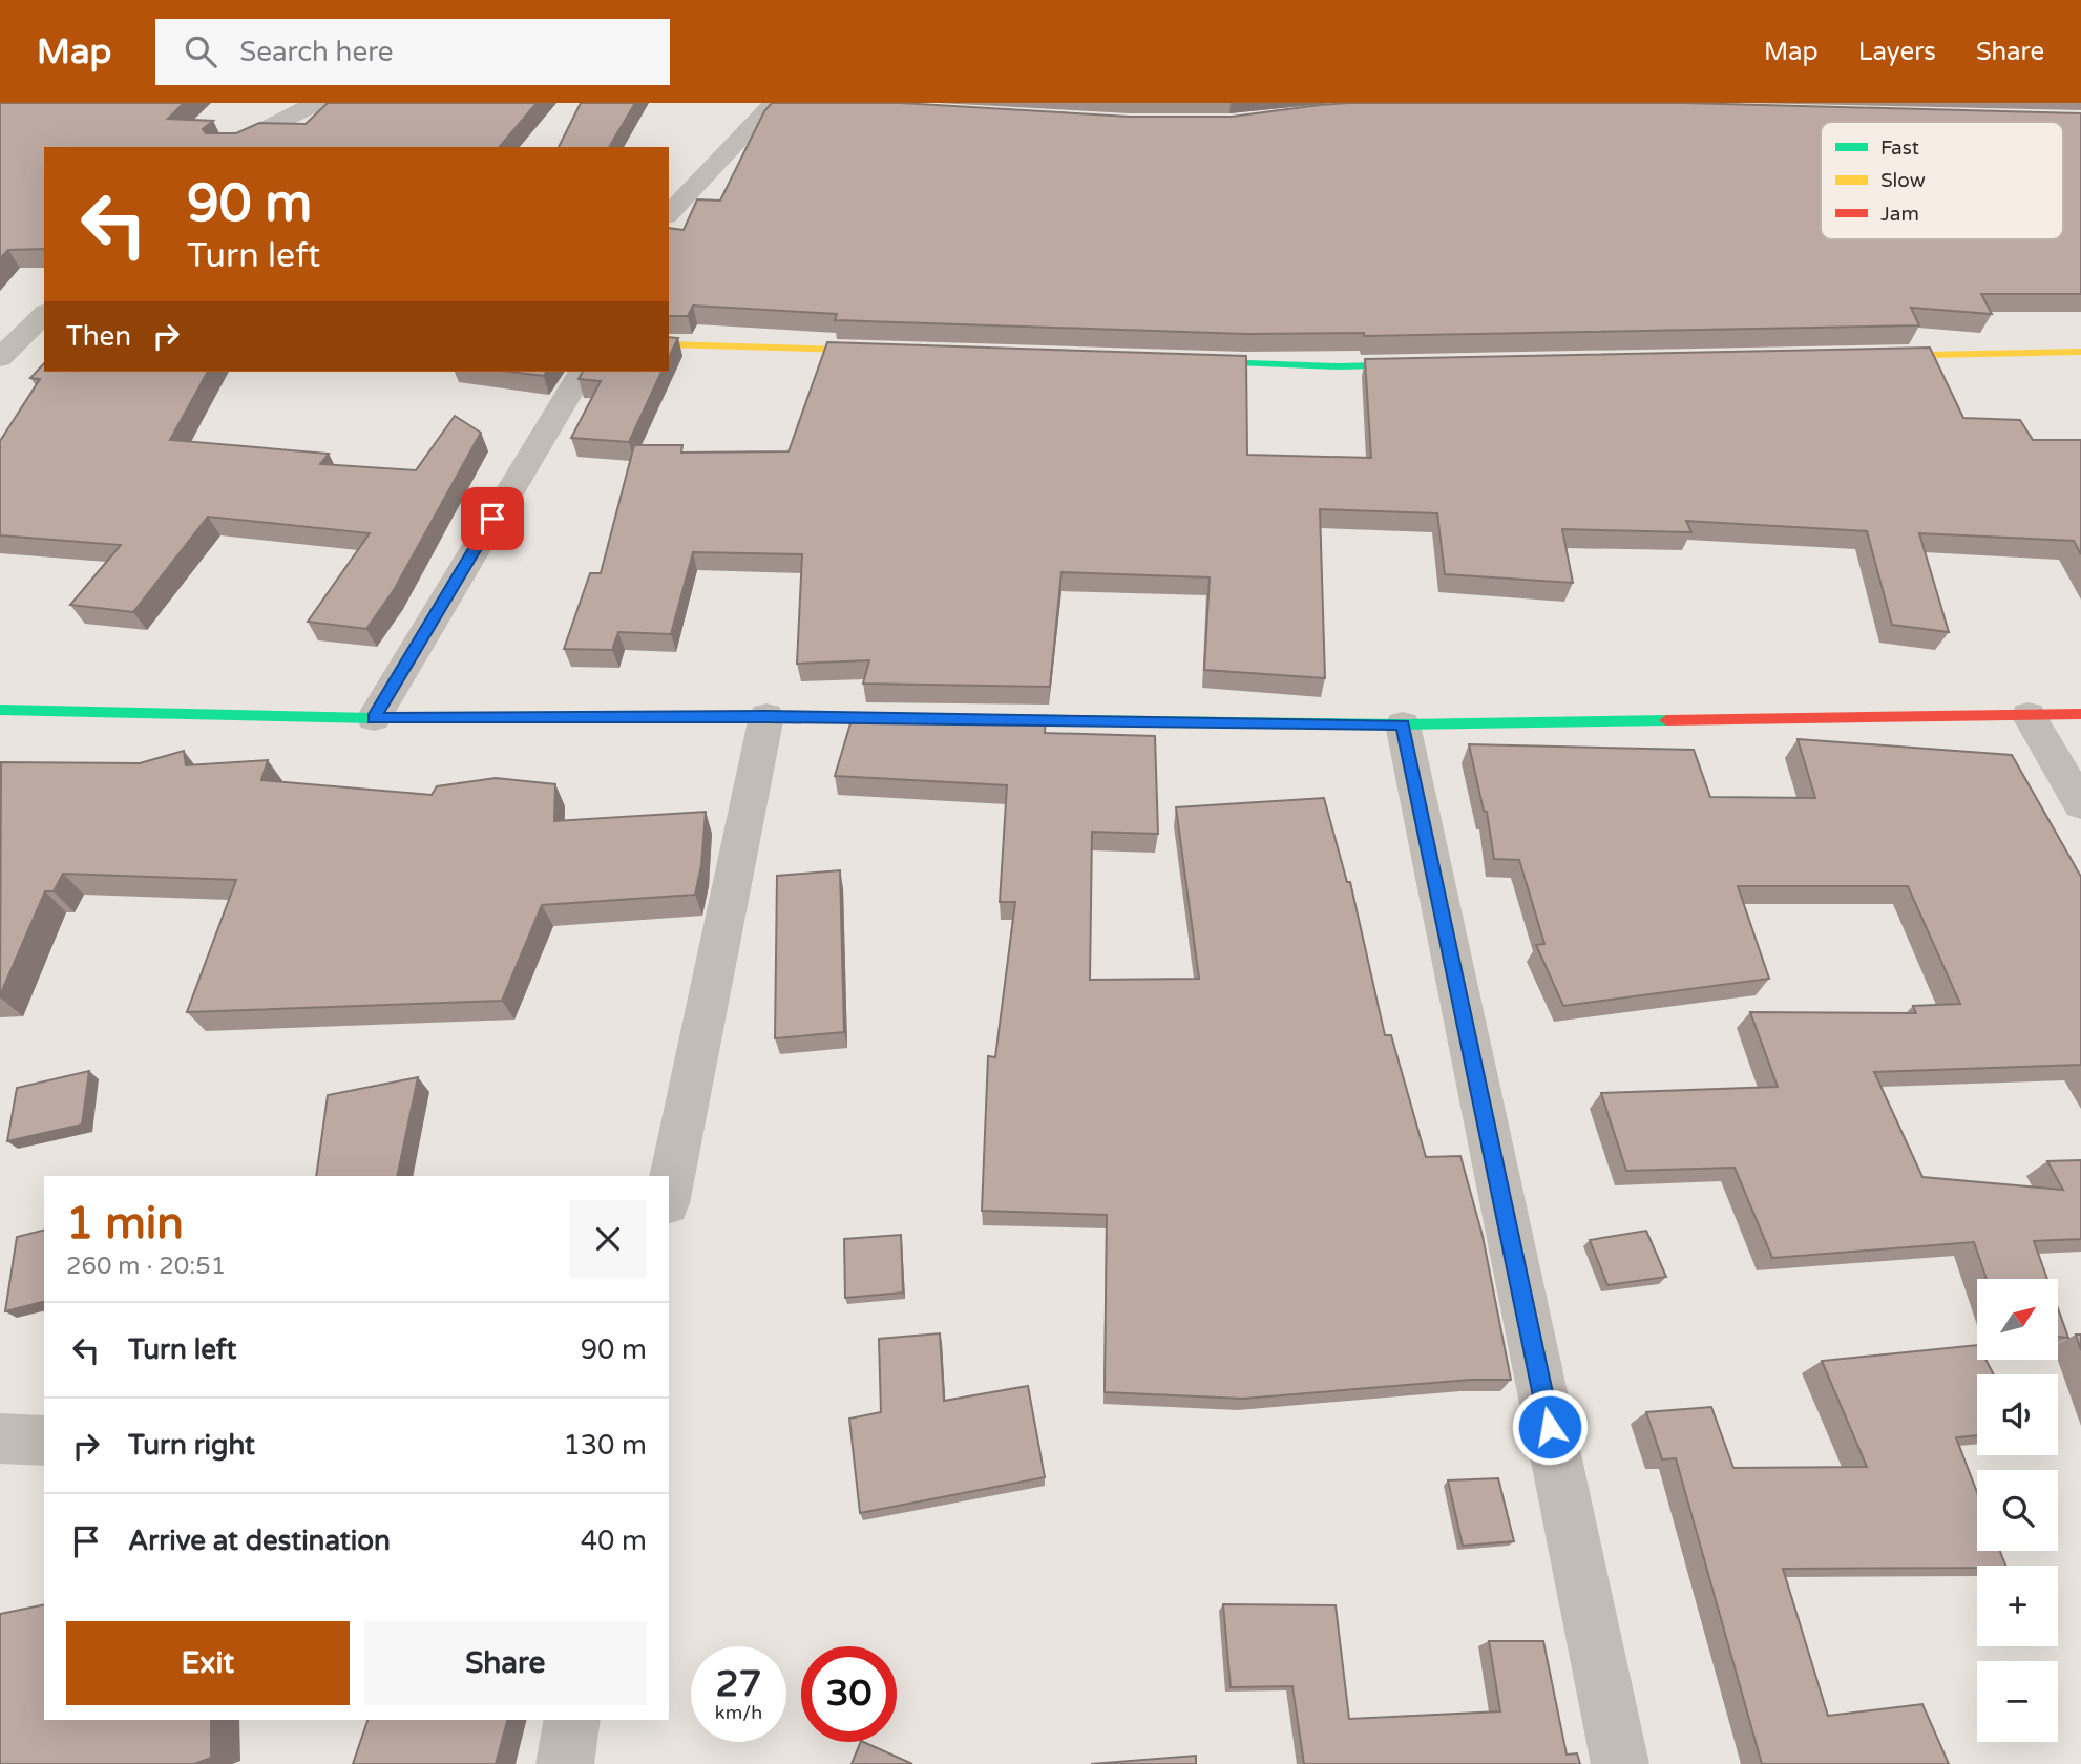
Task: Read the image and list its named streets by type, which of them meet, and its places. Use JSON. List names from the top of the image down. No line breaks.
{"legend":["Fast","Slow","Jam"],"north":"top right","page":{"header":"Map","search":"Search here","nav":["Map","Layers","Share"],"turn":["90 m","Turn left"],"then":"Then","heading":["1 min","260 m · 20:51"],"map_buttons":["+","−"],"list":[{"name":"Turn left","value":"90 m"},{"name":"Turn right","value":"130 m"},{"name":"Arrive at destination","value":"40 m"}],"buttons":["Exit","Share"],"speed":"27 km/h","limit":"30"}}
